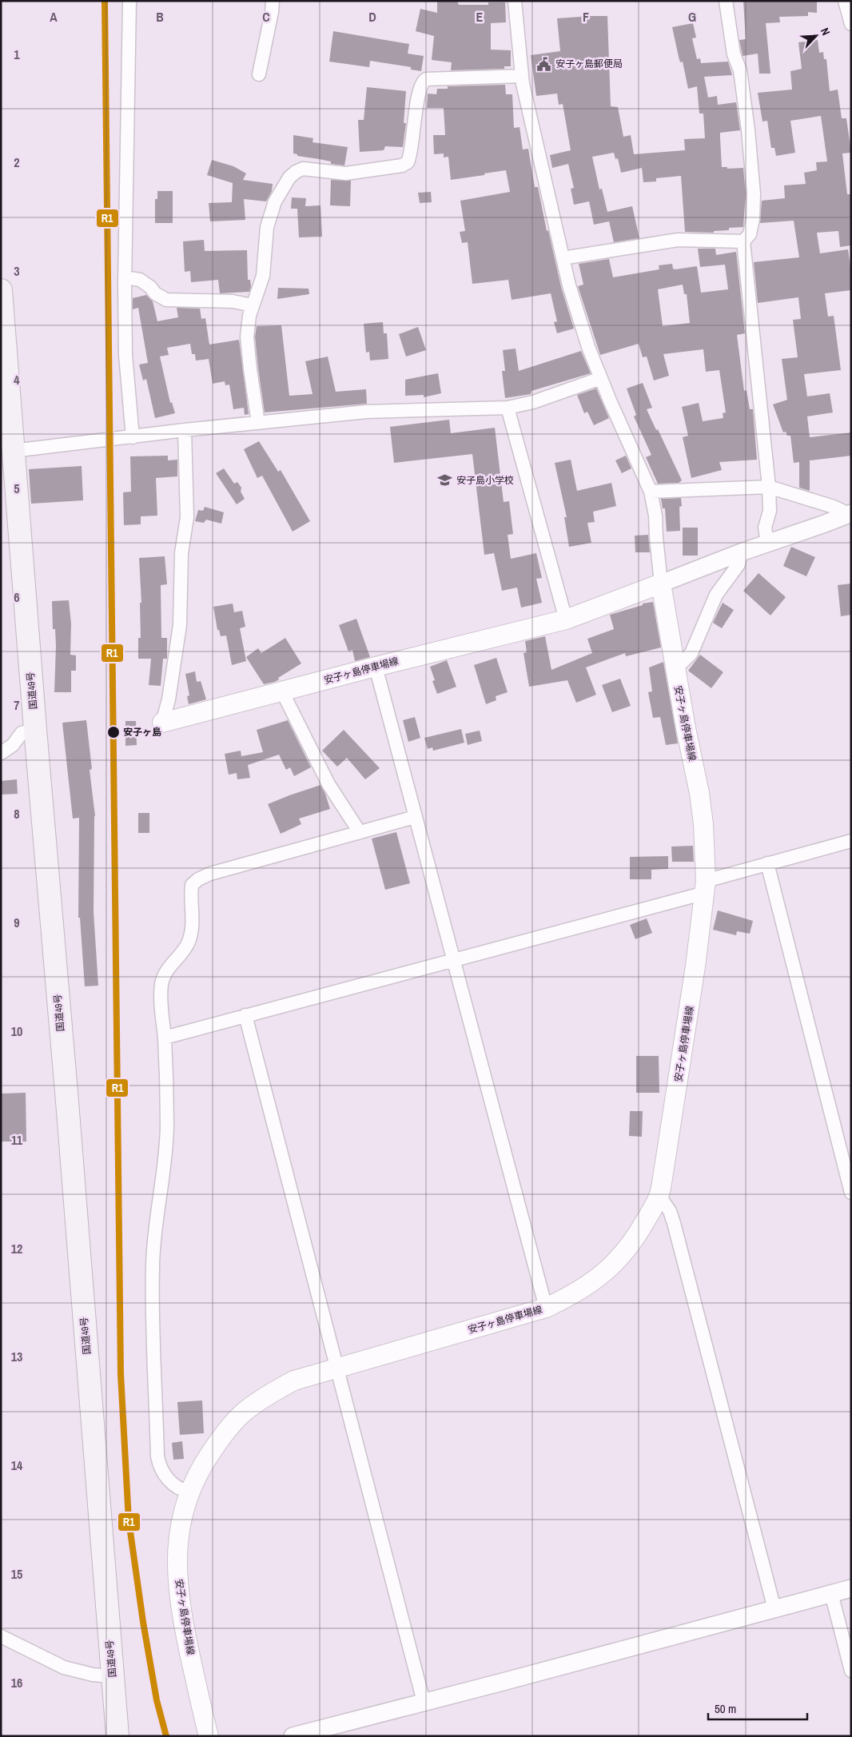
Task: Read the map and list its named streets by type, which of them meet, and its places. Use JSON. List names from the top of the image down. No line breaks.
{"streets":{"highway":["国道49号"],"main road":["安子ヶ島停車場線"]},"places":{"public building":["安子ヶ島郵便局"],"school or university":["安子島小学校"],"other":["安子ヶ島"]},"lines":["transit line R1"],"scale_bar":"50 m","north":"top right","grid":{"columns":["A","B","C","D","E","F","G"],"rows":["1","2","3","4","5","6","7","8","9","10","11","12","13","14","15","16"]}}
